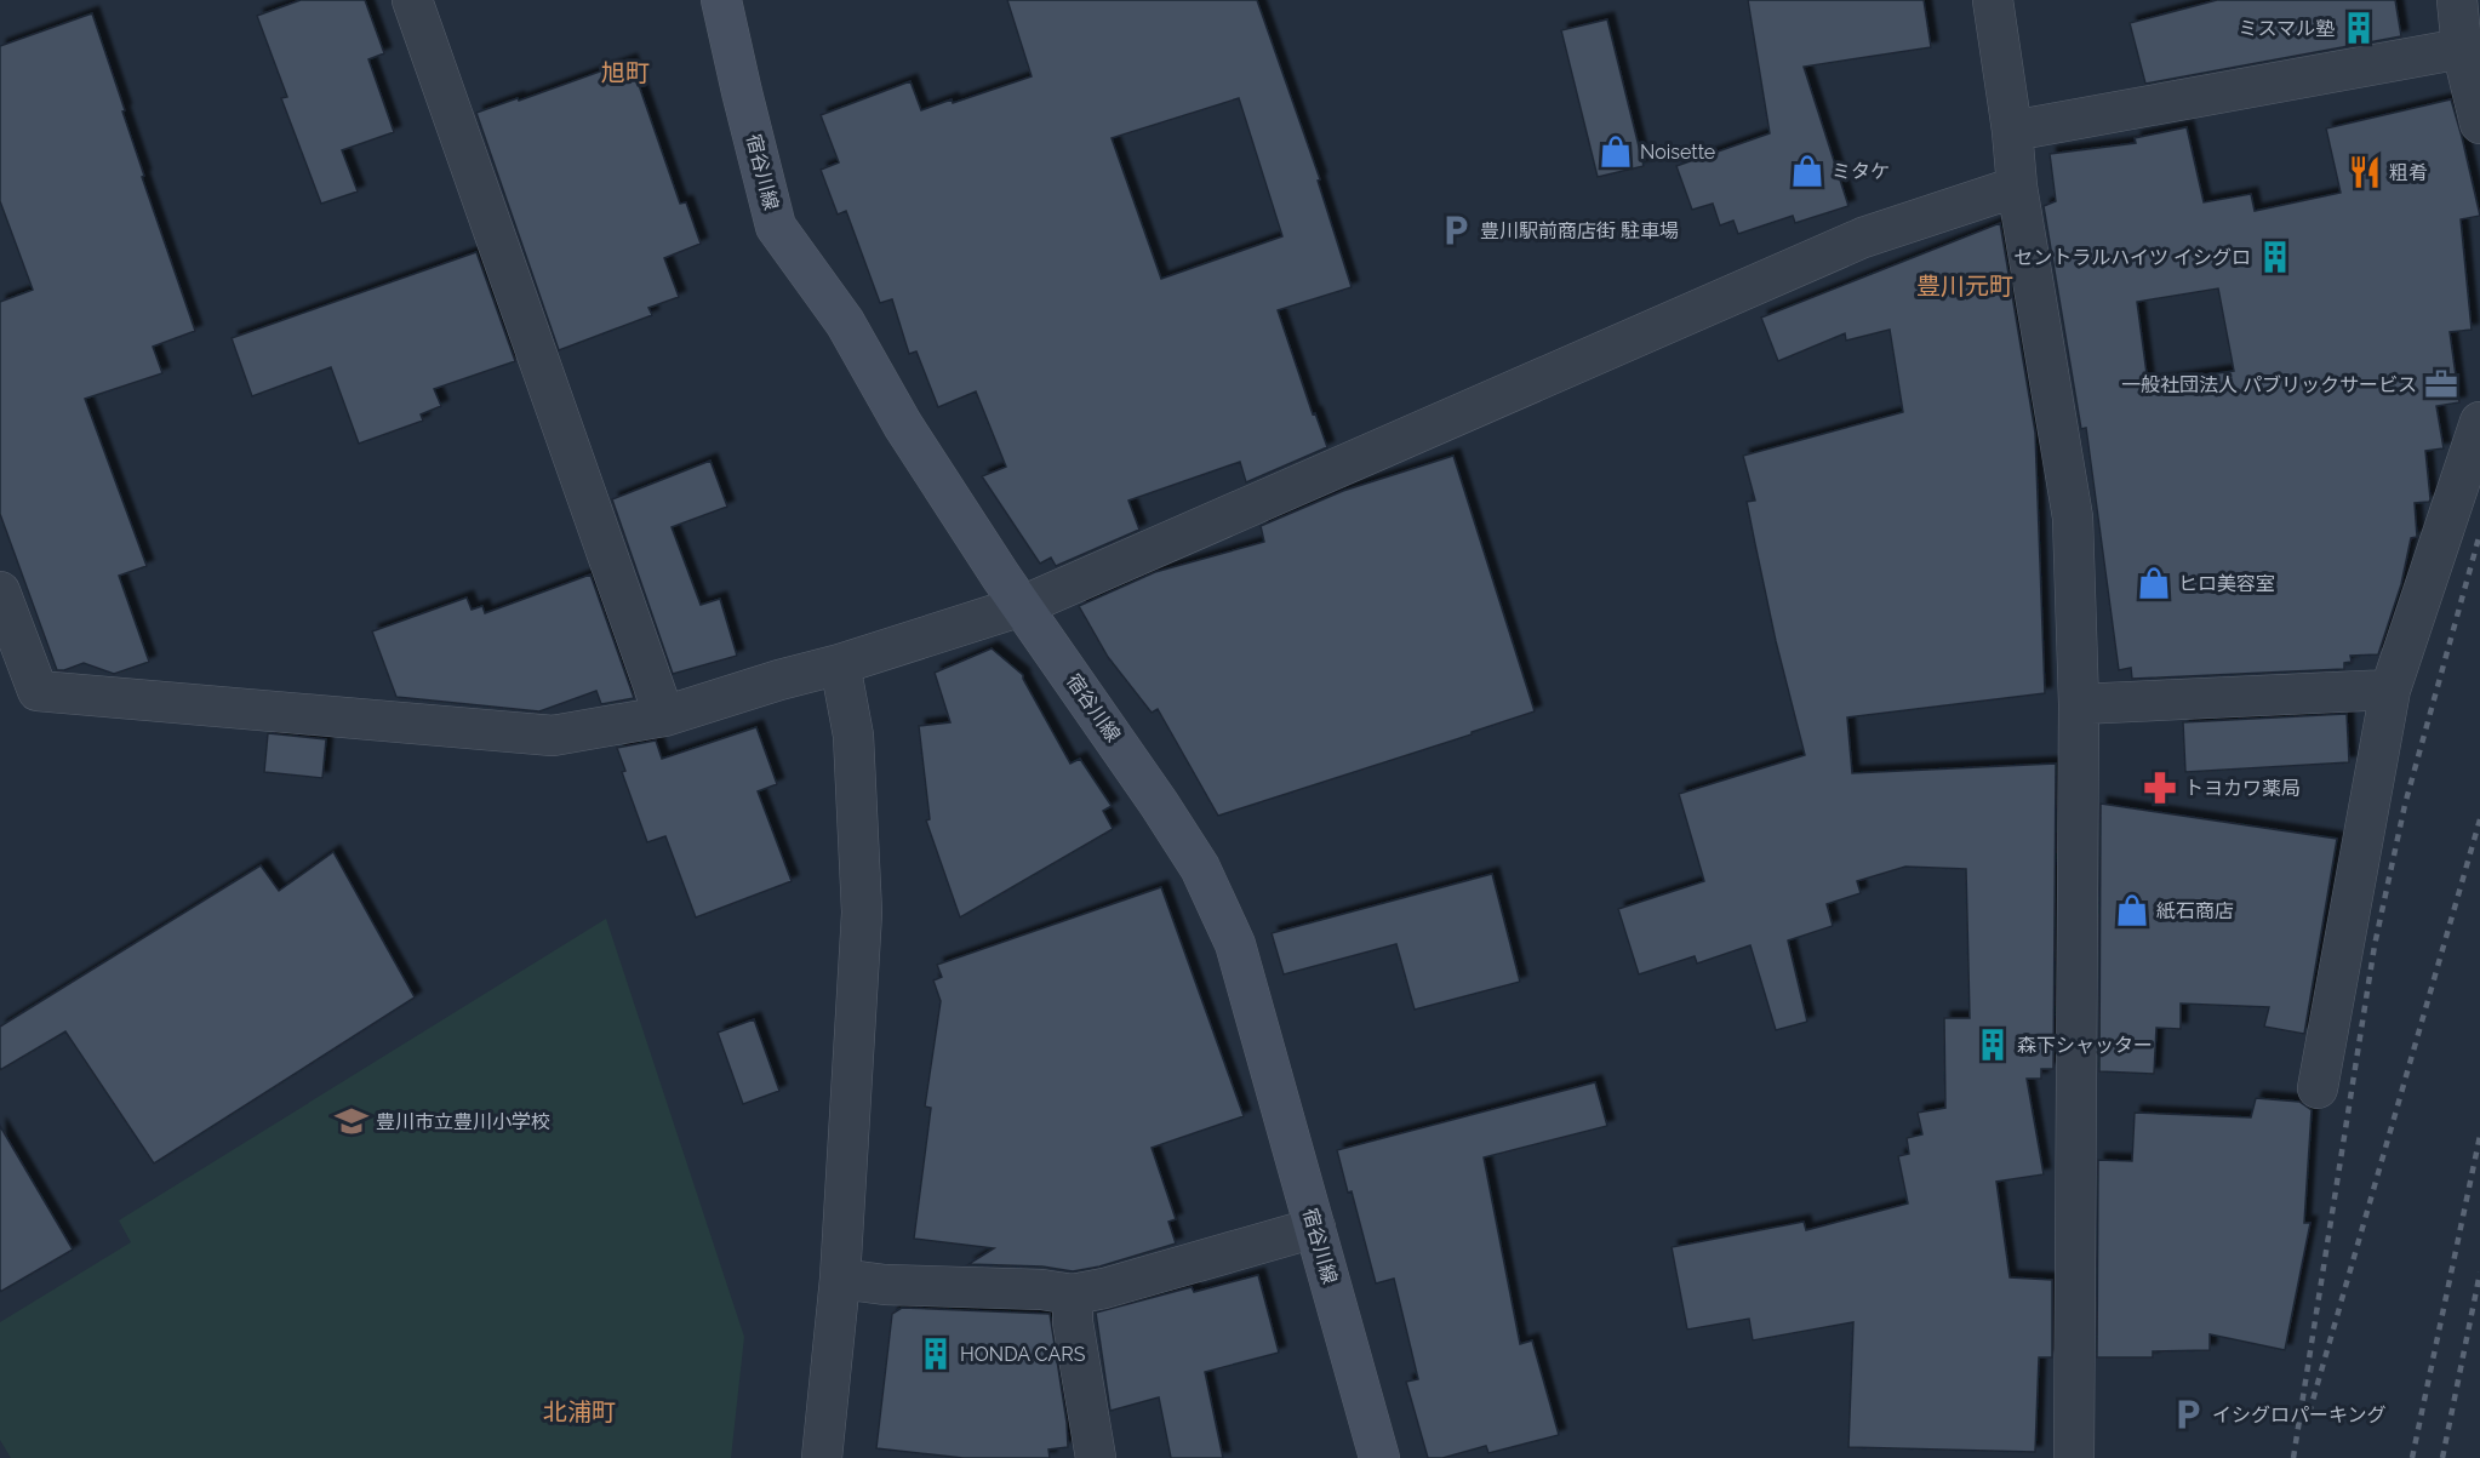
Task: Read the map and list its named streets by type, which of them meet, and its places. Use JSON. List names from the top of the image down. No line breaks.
{"streets":{"main road":["宿谷川線"]},"districts":["旭町","豊川元町","北浦町"],"places":{"building":["ミスマル塾","セントラルハイツ イシグロ","森下シャッター","HONDA CARS"],"shop":["Noisette","ミタケ","ヒロ美容室","紙石商店"],"restaurant":["粗肴"],"parking":["豊川駅前商店街 駐車場","イシグロパーキング"],"office":["一般社団法人 パブリックサービス"],"pharmacy":["トヨカワ薬局"],"school or university":["豊川市立豊川小学校"]}}
